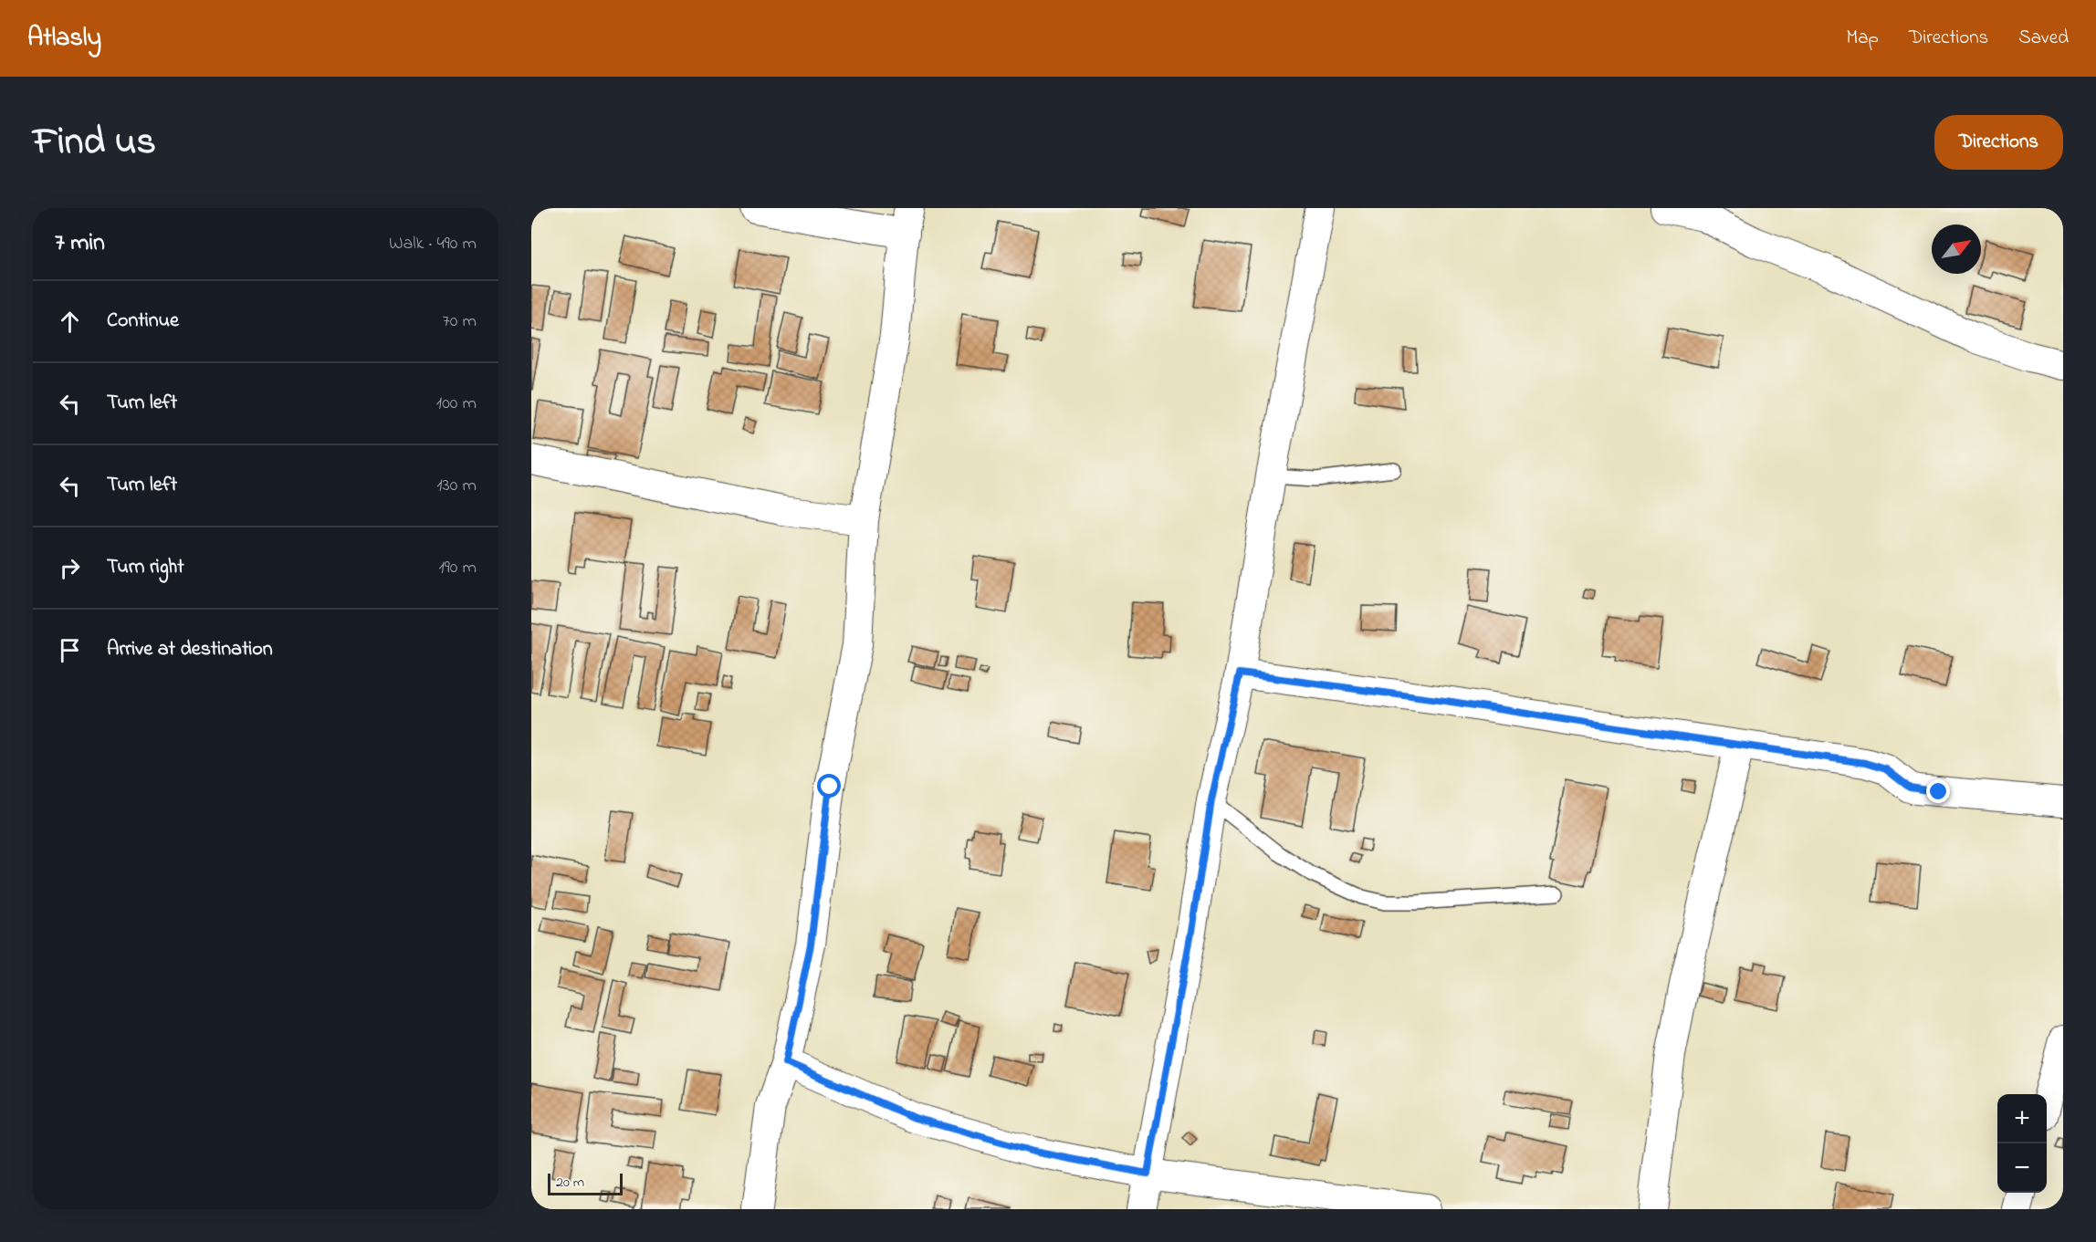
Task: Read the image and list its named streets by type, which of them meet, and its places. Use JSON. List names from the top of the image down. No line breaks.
{"scale_bar":"20 m","north":"top right","page":{"header":"Atlasly","nav":["Map","Directions","Saved"],"title":"Find us","buttons":"Directions","heading":["7 min","Walk · 490 m"],"list":[["Continue","70 m"],["Turn left","100 m"],["Turn left","130 m"],["Turn right","190 m"],"Arrive at destination"],"map_buttons":["+","−"],"scale":"20 m"}}
